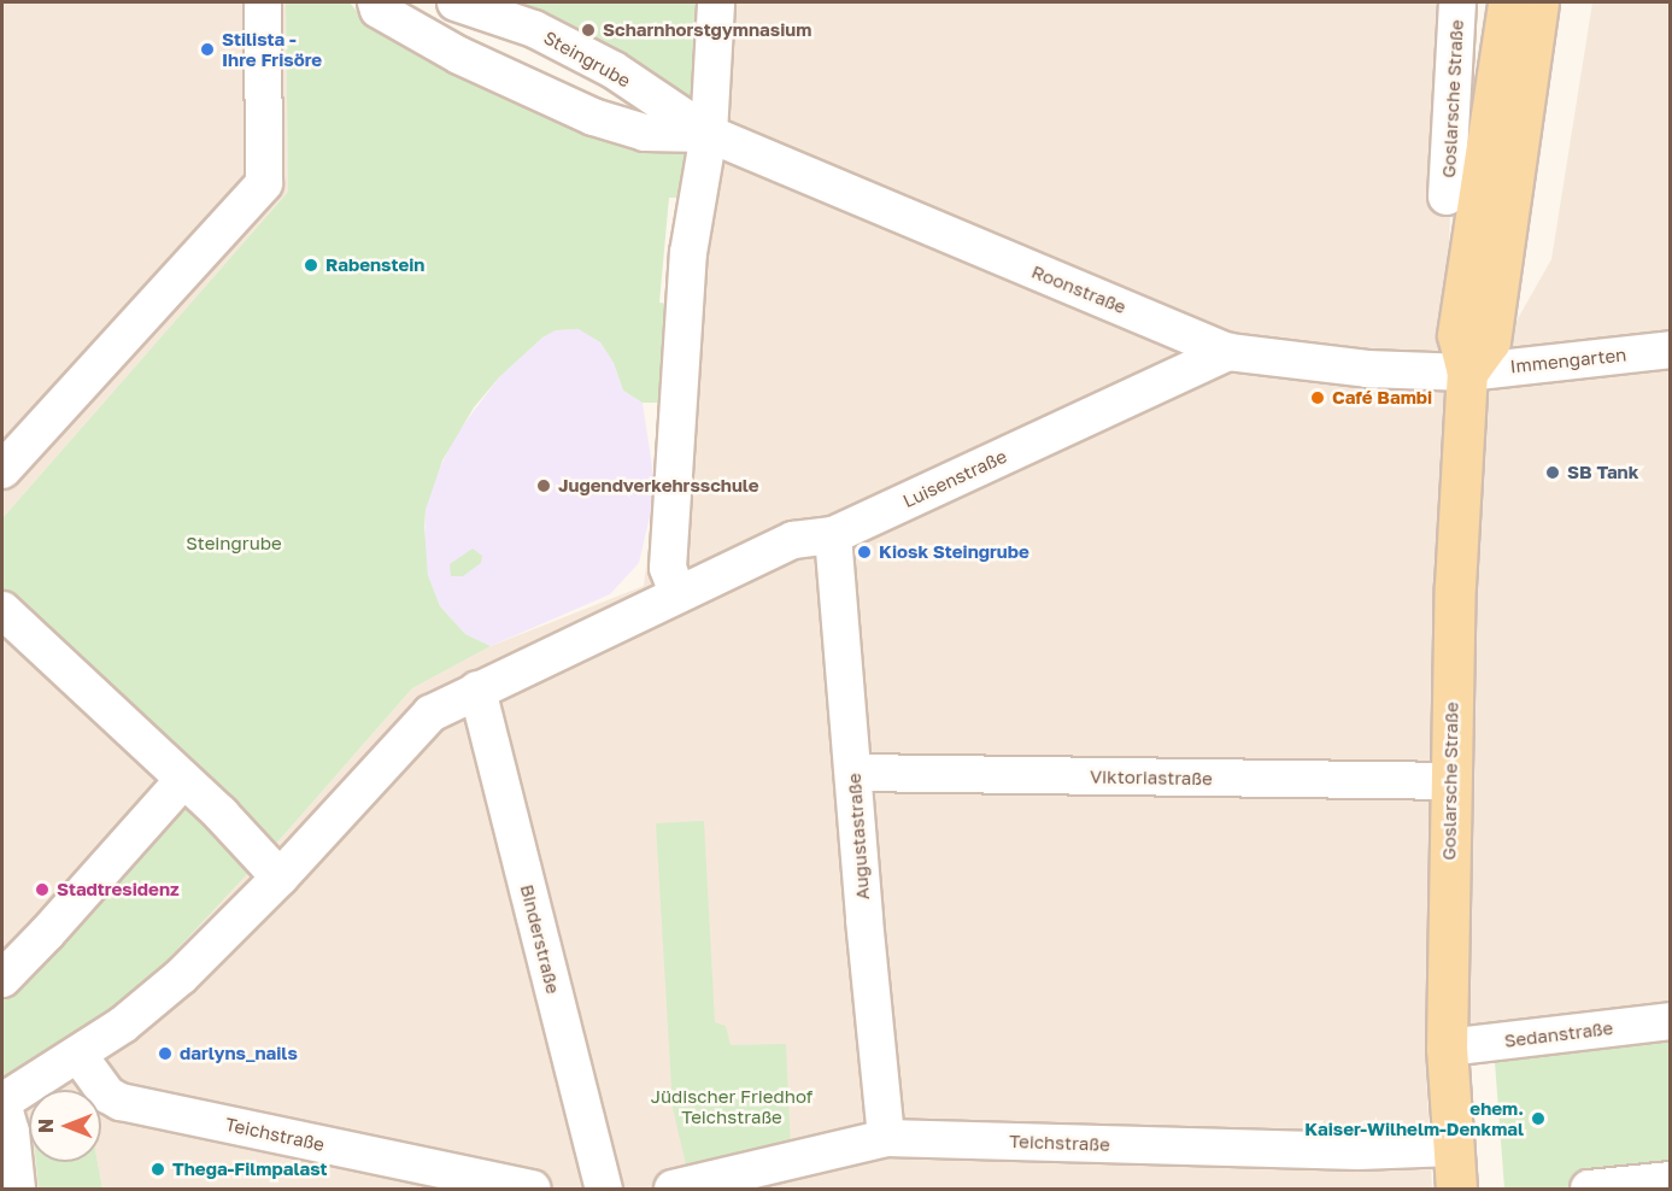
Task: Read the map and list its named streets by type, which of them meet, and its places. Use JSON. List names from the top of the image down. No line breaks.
{"streets":{"main road":["Goslarsche Straße"],"street":["Steingrube","Roonstraße","Immengarten","Luisenstraße","Viktoriastraße","Augustastraße","Binderstraße","Sedanstraße","Teichstraße"]},"crossings":[["Steingrube","Roonstraße"],["Goslarsche Straße","Roonstraße"],["Goslarsche Straße","Immengarten"],["Goslarsche Straße","Viktoriastraße"],["Goslarsche Straße","Sedanstraße"],["Goslarsche Straße","Teichstraße"],["Roonstraße","Immengarten"],["Roonstraße","Luisenstraße"],["Luisenstraße","Augustastraße"],["Viktoriastraße","Augustastraße"],["Augustastraße","Teichstraße"]],"parks":["Steingrube","Jüdischer Friedhof Teichstraße"],"places":["Scharnhorstgymnasium","Stilista - Ihre Frisöre","Rabenstein","Café Bambi","SB Tank","Jugendverkehrsschule","Kiosk Steingrube","Stadtresidenz","darlyns_nails","ehem. Kaiser-Wilhelm-Denkmal","Thega-Filmpalast"],"north":"left"}
